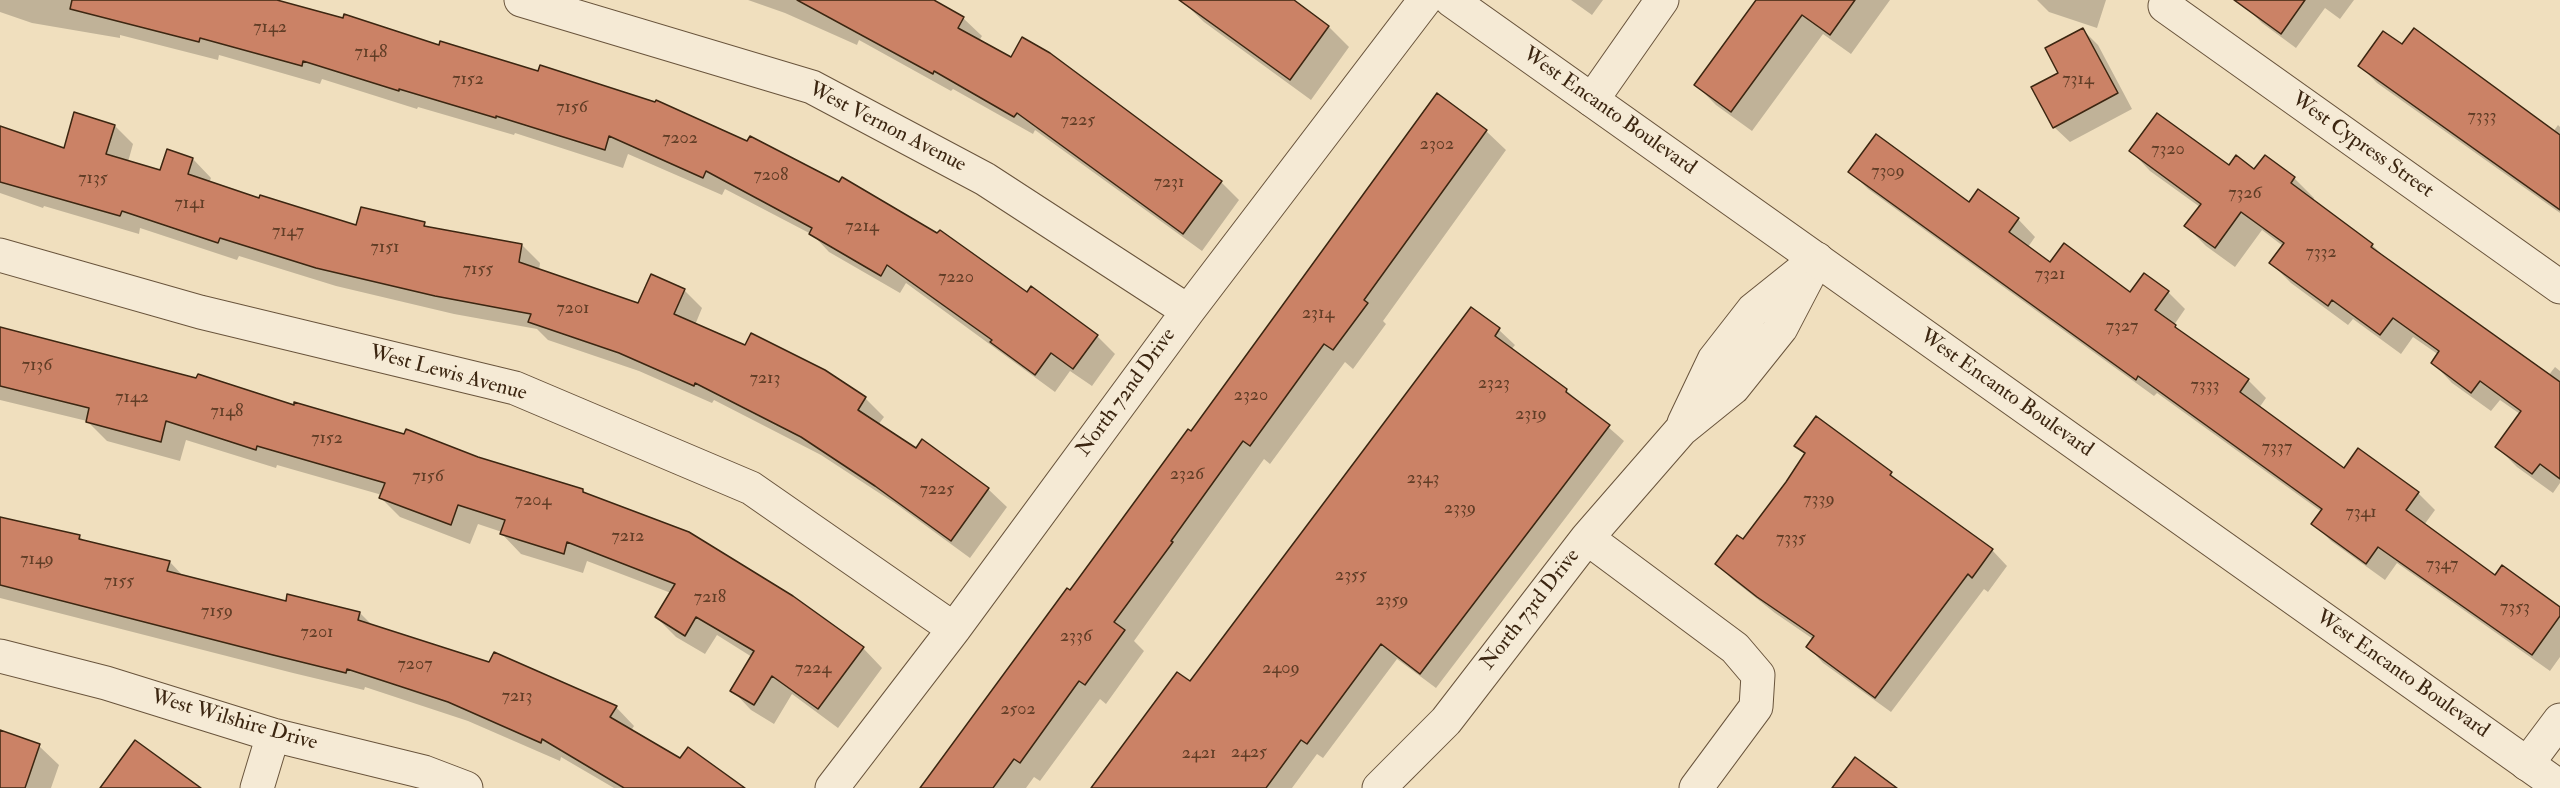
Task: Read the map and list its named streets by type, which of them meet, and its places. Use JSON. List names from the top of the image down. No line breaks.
{"streets":{"street":["West Encanto Boulevard","West Vernon Avenue","West Cypress Street","West Lewis Avenue","North 72nd Drive","North 73rd Drive","West Wilshire Drive"]},"crossings":[["West Encanto Boulevard","North 73rd Drive"],["West Vernon Avenue","North 72nd Drive"],["West Lewis Avenue","North 72nd Drive"]],"house_numbers":["7142","7148","7152","7314","7156","7333","7225","7202","2302","7320","7309","7208","7135","7231","7326","7141","7214","7147","7151","7332","7155","7321","7220","7201","2314","7327","7136","7213","2323","7333","2320","7142","7148","2319","7152","7337","2326","7156","2343","7225","7339","7204","2339","7341","7212","7335","7149","7347","2355","7155","7218","2359","7353","7159","7201","2336","7207","7224","2409","7213","2502","2425","2421"]}
